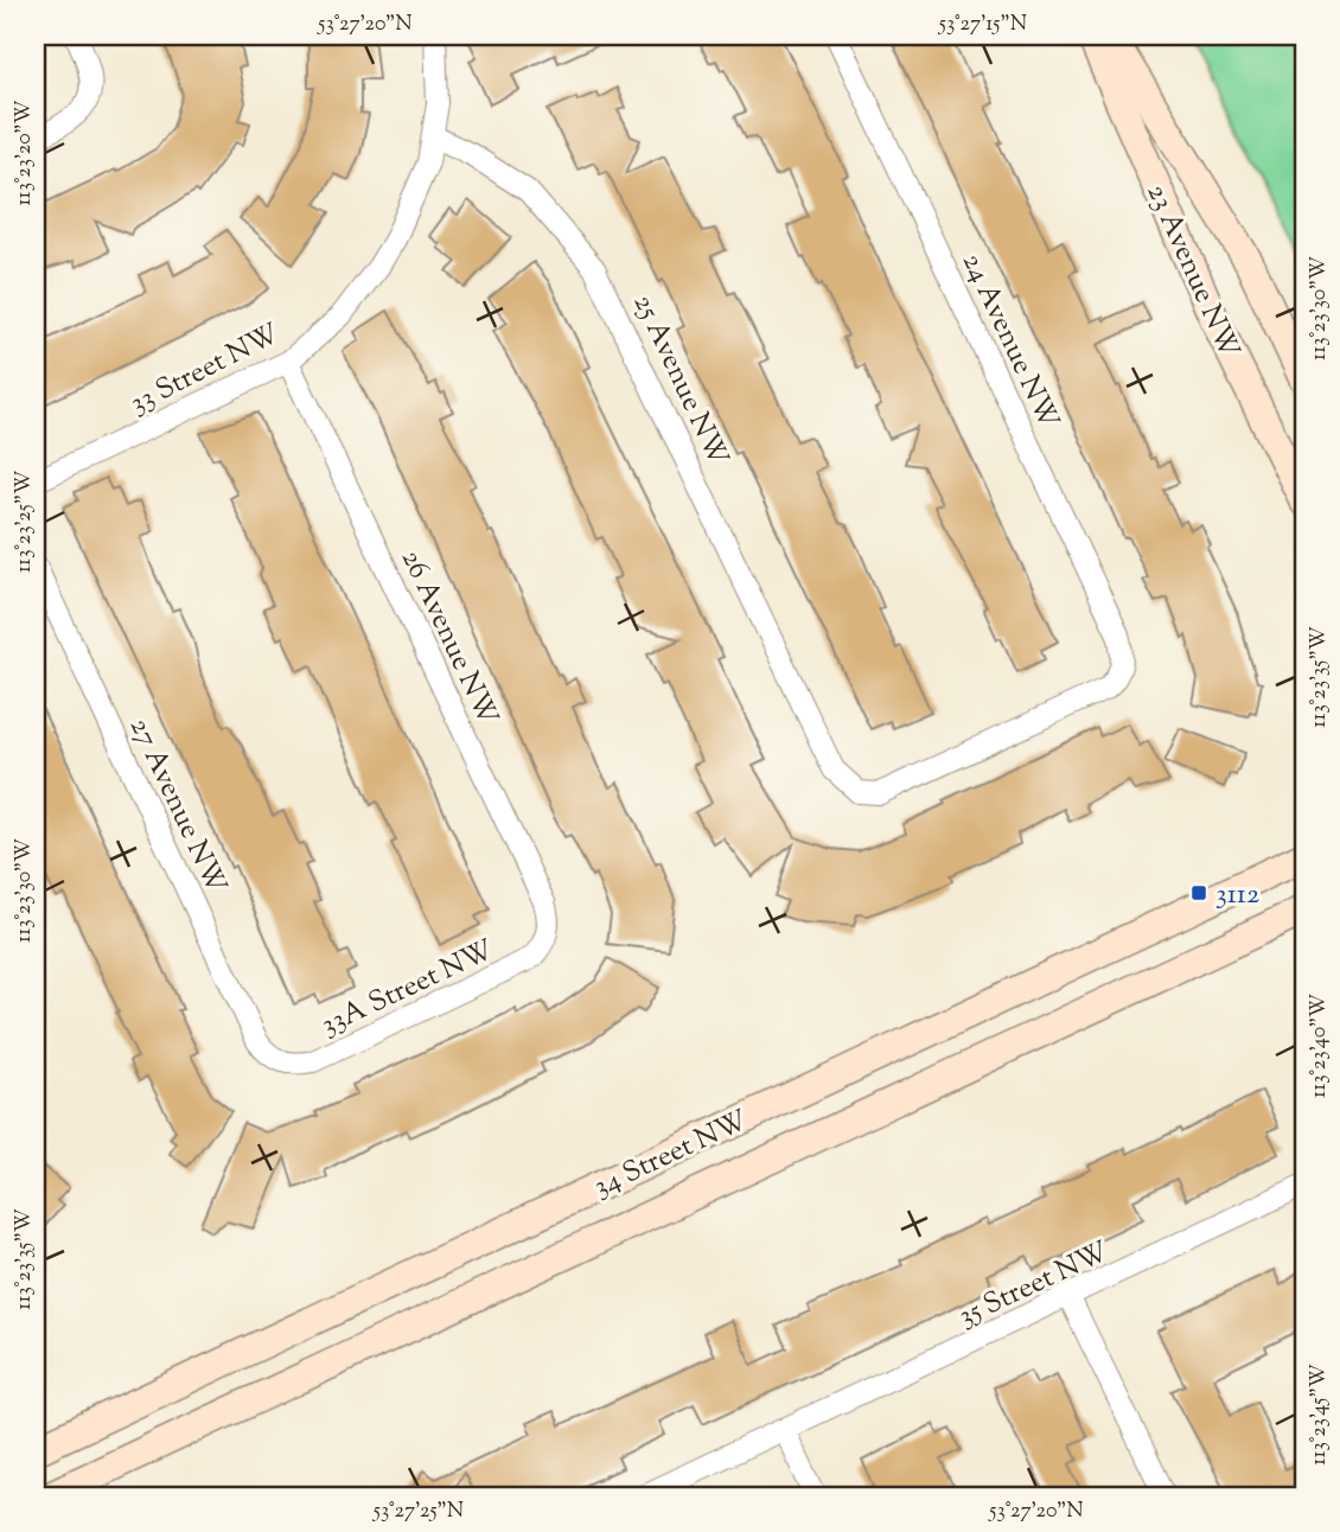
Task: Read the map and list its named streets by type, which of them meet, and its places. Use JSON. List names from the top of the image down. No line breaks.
{"streets":{"main road":["23 Avenue NW","34 Street NW"],"street":["24 Avenue NW","33 Street NW","25 Avenue NW","26 Avenue NW","27 Avenue NW","33A Street NW","35 Street NW"]},"crossings":[["24 Avenue NW","25 Avenue NW"],["33 Street NW","25 Avenue NW"],["33 Street NW","26 Avenue NW"],["26 Avenue NW","33A Street NW"],["27 Avenue NW","33A Street NW"]],"places":{"transit":["3112"]},"coordinates":["53°27'20\"N","53°27'15\"N","113°23'20\"W","113°23'30\"W","113°23'25\"W","113°23'35\"W","113°23'40\"W","113°23'45\"W","53°27'25\"N"]}
